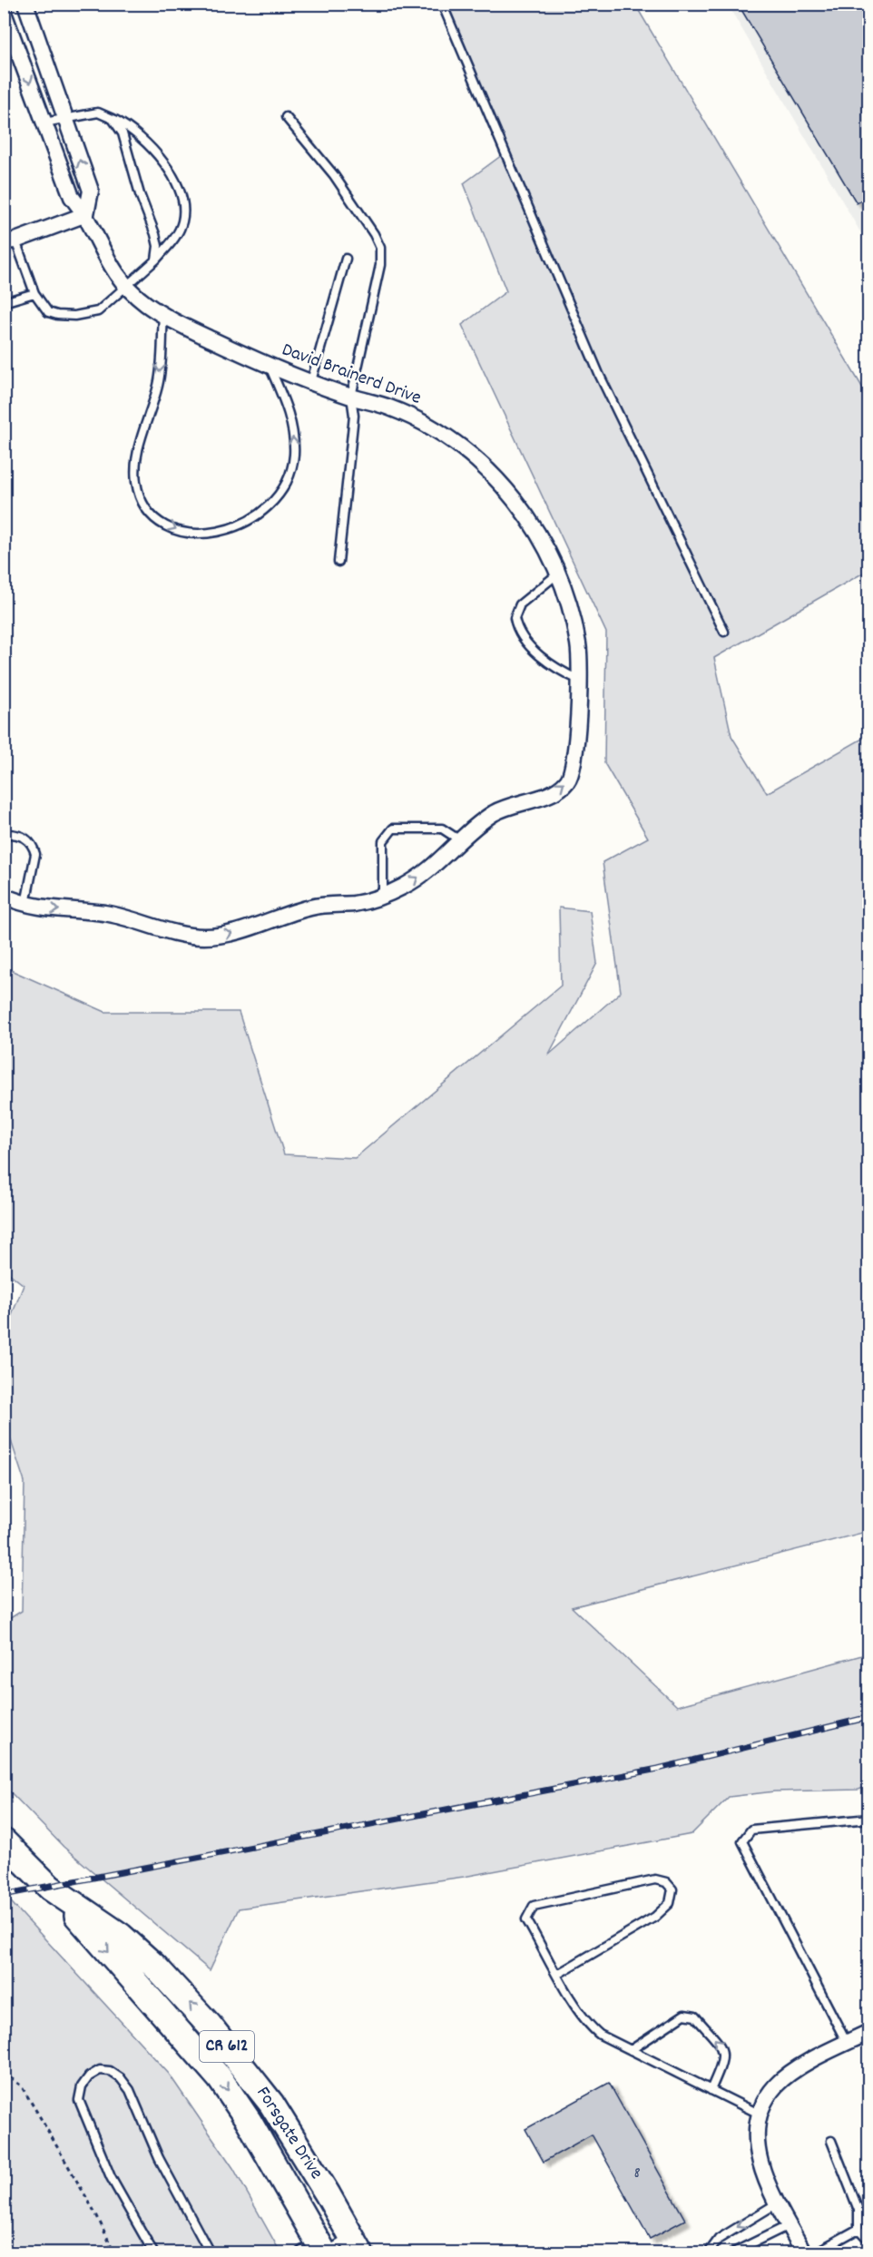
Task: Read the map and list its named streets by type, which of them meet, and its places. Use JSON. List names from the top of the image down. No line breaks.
{"streets":{"main road":["CR 612","Forsgate Drive"],"street":["David Brainerd Drive"]},"house_numbers":["8"]}
